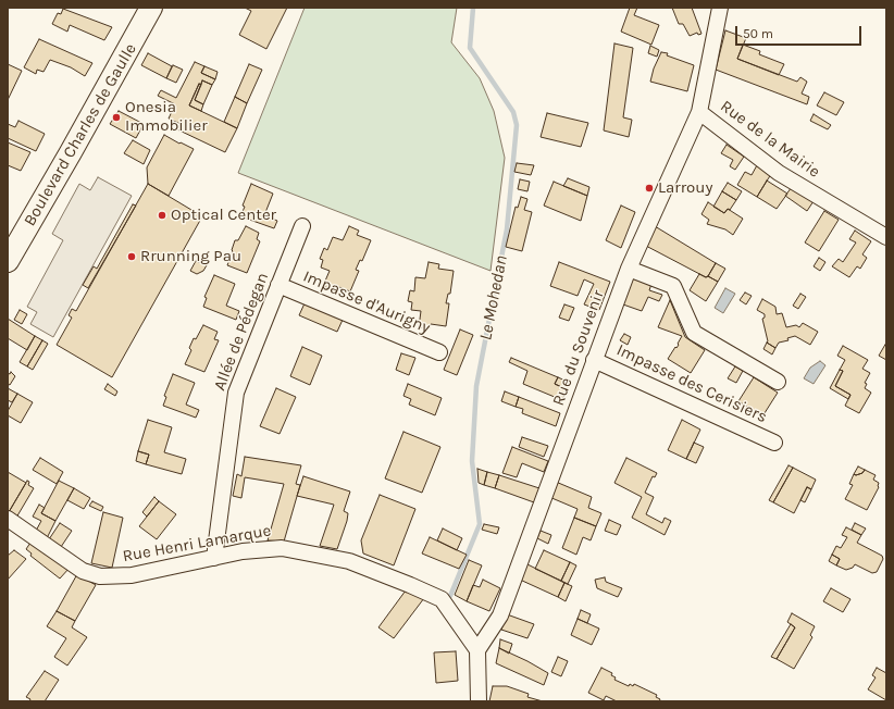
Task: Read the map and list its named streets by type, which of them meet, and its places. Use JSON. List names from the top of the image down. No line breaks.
{"streets":{"main road":["Boulevard Charles de Gaulle"],"street":["Rue de la Mairie","Impasse d'Aurigny","Allée de Pédegan","Rue du Souvenir","Impasse des Cerisiers","Rue Henri Lamarque"]},"crossings":[["Rue de la Mairie","Rue du Souvenir"],["Impasse d'Aurigny","Allée de Pédegan"],["Allée de Pédegan","Rue Henri Lamarque"],["Rue du Souvenir","Impasse des Cerisiers"],["Rue du Souvenir","Rue Henri Lamarque"]],"water":["Le Mohedan"],"places":["Onesia Immobilier","Larrouy","Optical Center","Rrunning Pau"],"scale_bar":"50 m"}
